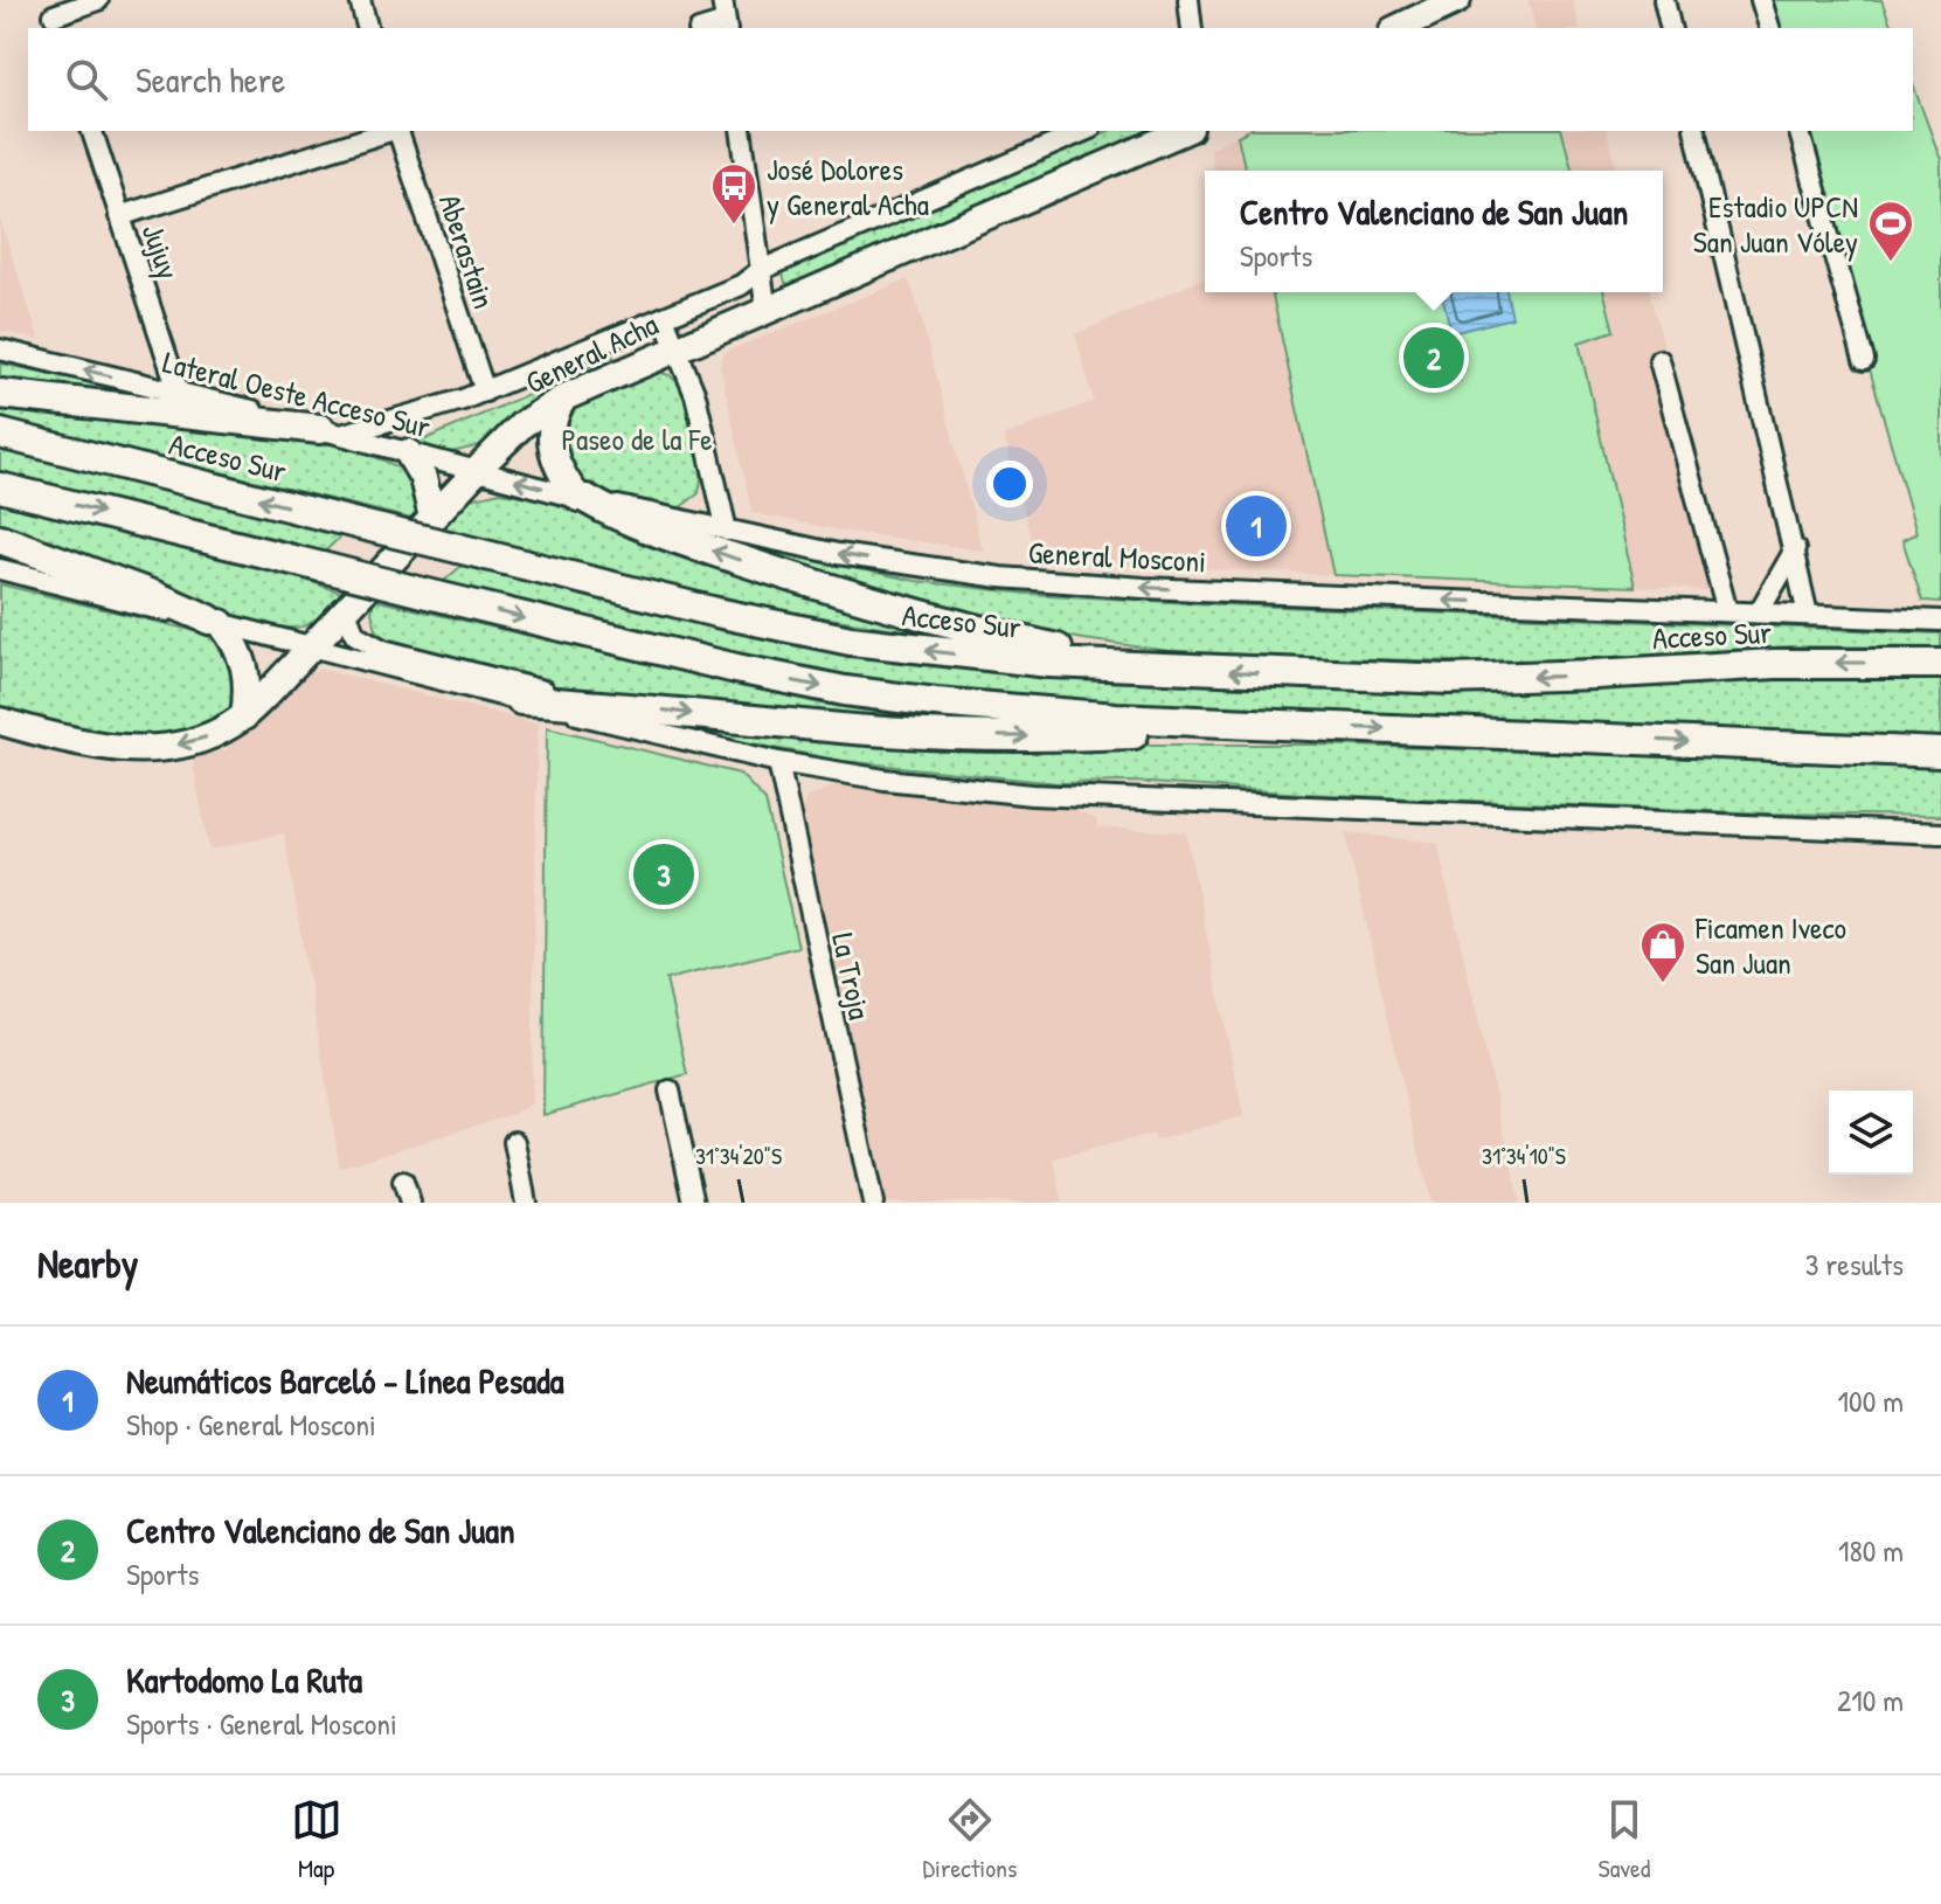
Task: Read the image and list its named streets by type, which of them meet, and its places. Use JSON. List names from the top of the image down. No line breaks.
{"streets":{"highway":["Acceso Sur"],"main road":["General Acha"],"street":["Jujuy","Aberastain","Lateral Oeste Acceso Sur","General Mosconi","La Troja"]},"crossings":[["Jujuy","Lateral Oeste Acceso Sur"],["Aberastain","General Acha"],["General Acha","Lateral Oeste Acceso Sur"],["Lateral Oeste Acceso Sur","General Mosconi"]],"one_way":["Lateral Oeste Acceso Sur","General Mosconi"],"parks":["Paseo de la Fe"],"places":{"bus stop":["José Dolores y General Acha"],"sports":["Estadio UPCN San Juan Vóley"],"shop":["Ficamen Iveco San Juan"]},"page":{"search":"Search here","popup":["Centro Valenciano de San Juan","Sports"],"pins":["2","1","3"],"heading":["Nearby","3 results"],"list":[{"mark":"1","name":"Neumáticos Barceló - Línea Pesada","note":"Shop · General Mosconi","value":"100 m"},{"mark":"2","name":"Centro Valenciano de San Juan","note":"Sports","value":"180 m"},{"mark":"3","name":"Kartodomo La Ruta","note":"Sports · General Mosconi","value":"210 m"}],"nav":["Map","Directions","Saved"]},"coordinates":["31°34'20\"S","31°34'10\"S"]}
